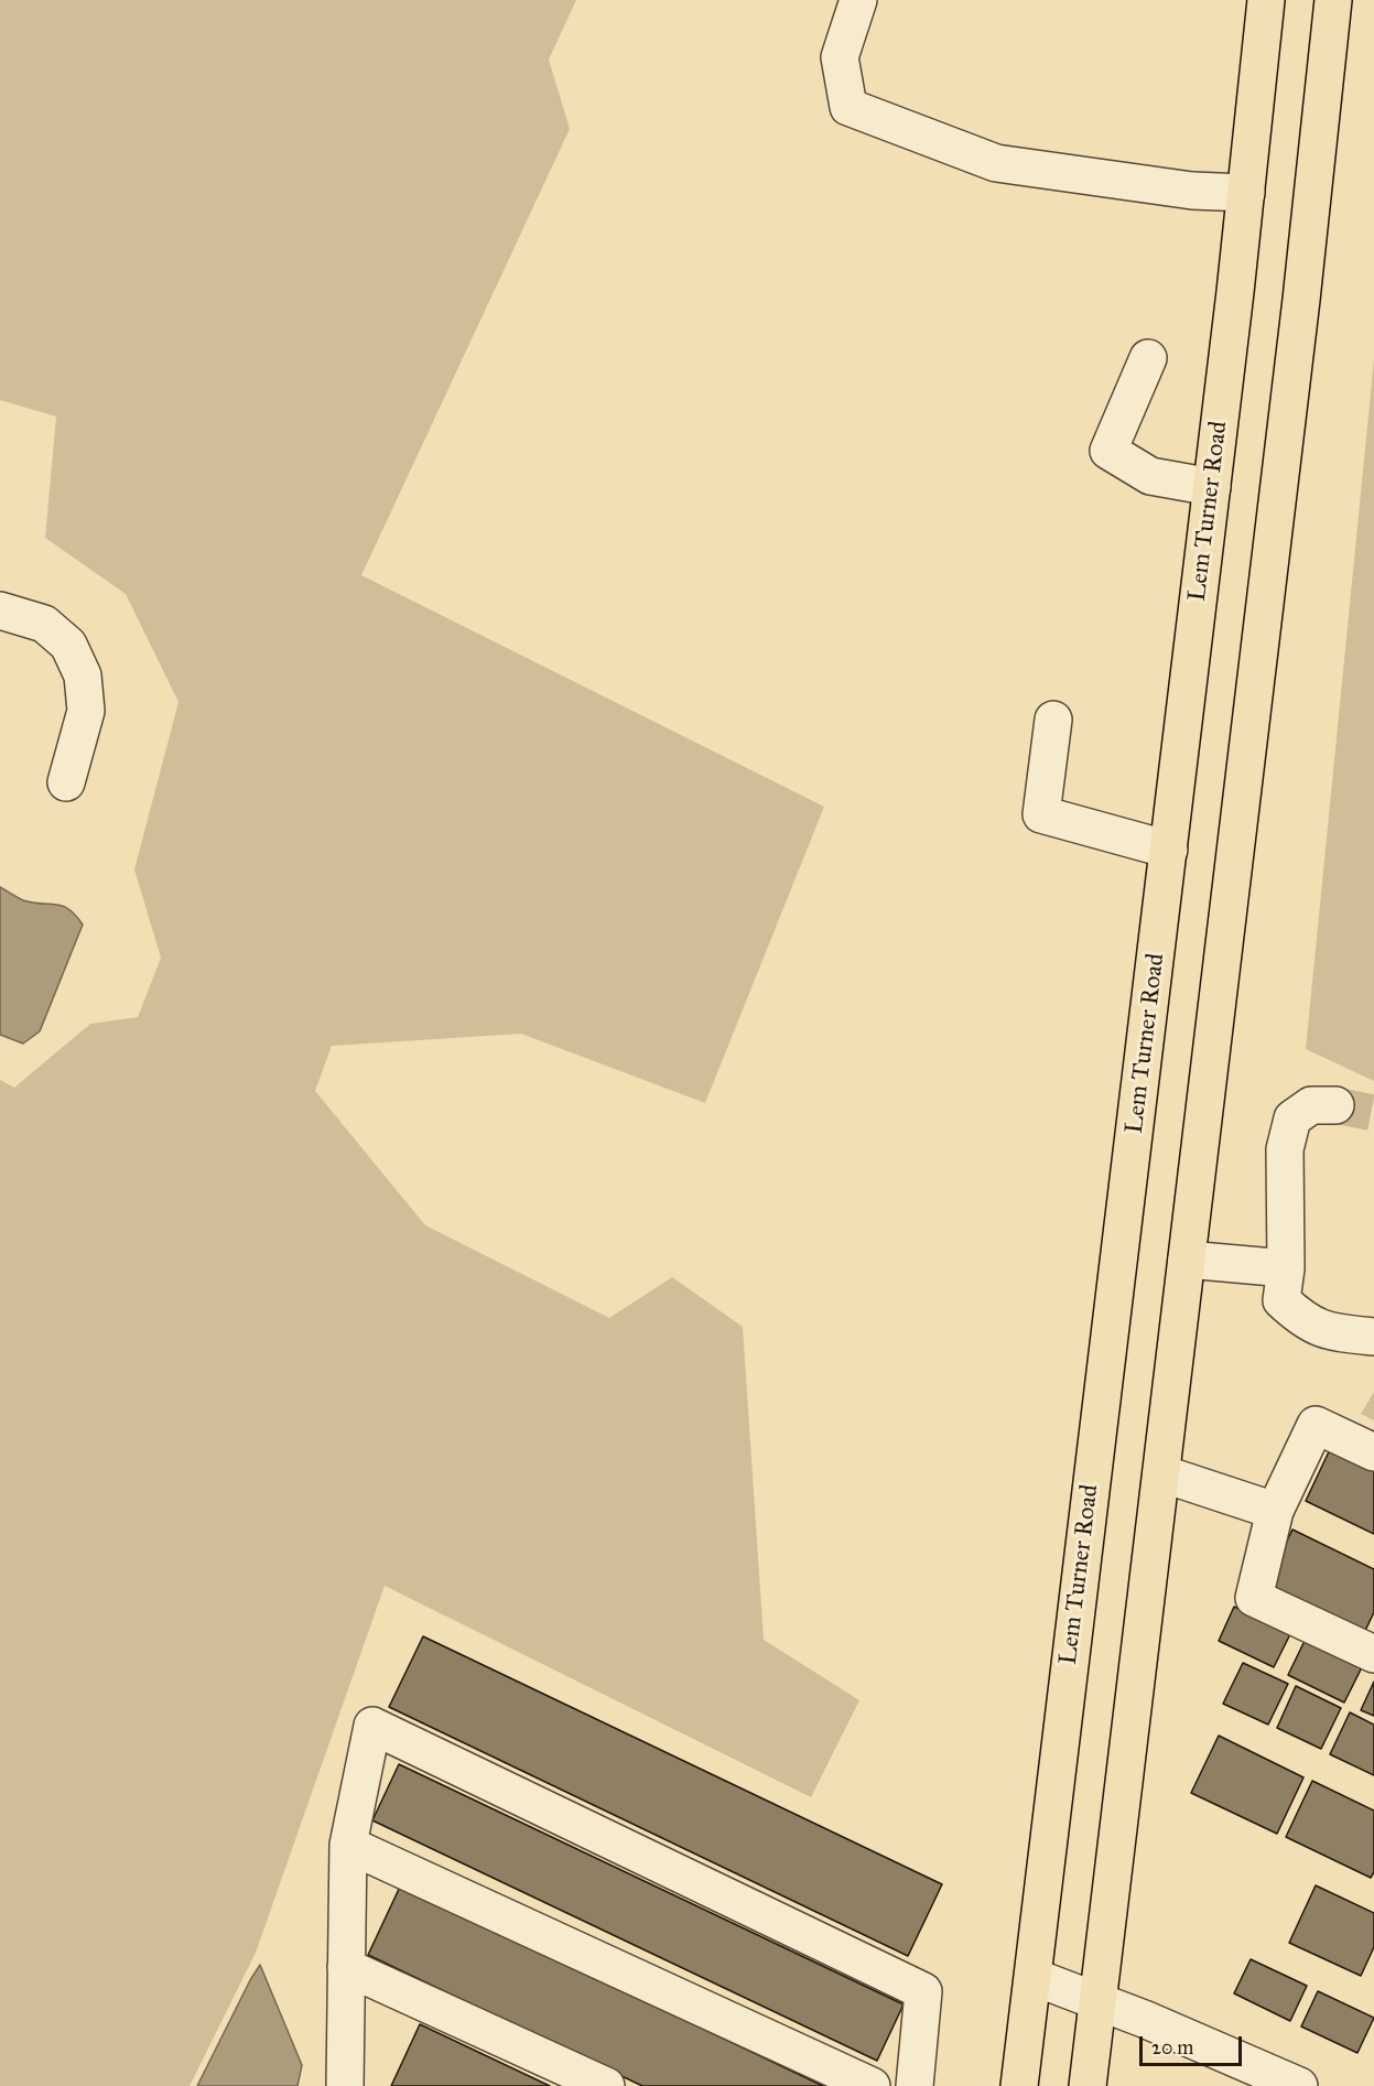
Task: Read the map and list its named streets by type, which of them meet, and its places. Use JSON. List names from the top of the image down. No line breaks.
{"streets":{"main road":["Lem Turner Road"]},"scale_bar":"20 m"}
